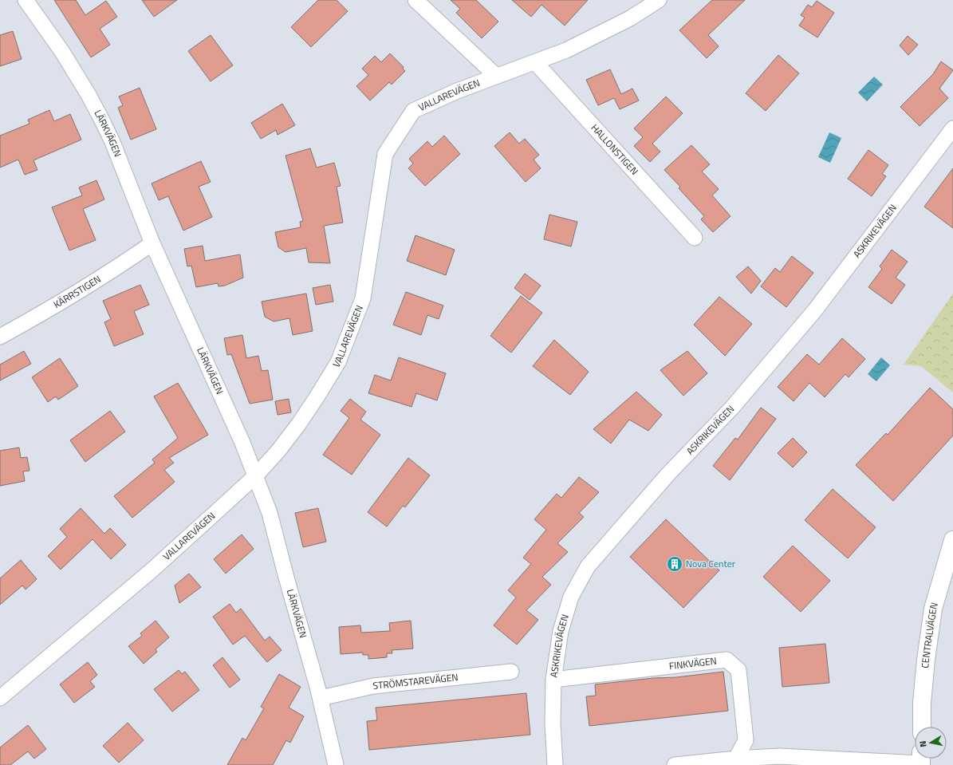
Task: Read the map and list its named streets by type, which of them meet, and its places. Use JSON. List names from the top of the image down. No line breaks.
{"streets":{"street":["VALLAREVÄGEN","LÄRKVÄGEN","HALLONSTIGEN","ASKRIKEVÄGEN","KÄRRSTIGEN","CENTRALVÄGEN","FINKVÄGEN","STRÖMSTAREVÄGEN"]},"crossings":[["VALLAREVÄGEN","LÄRKVÄGEN"],["VALLAREVÄGEN","HALLONSTIGEN"],["LÄRKVÄGEN","KÄRRSTIGEN"],["LÄRKVÄGEN","STRÖMSTAREVÄGEN"],["ASKRIKEVÄGEN","FINKVÄGEN"]],"places":{"building":["Nova Center"]},"north":"left"}
